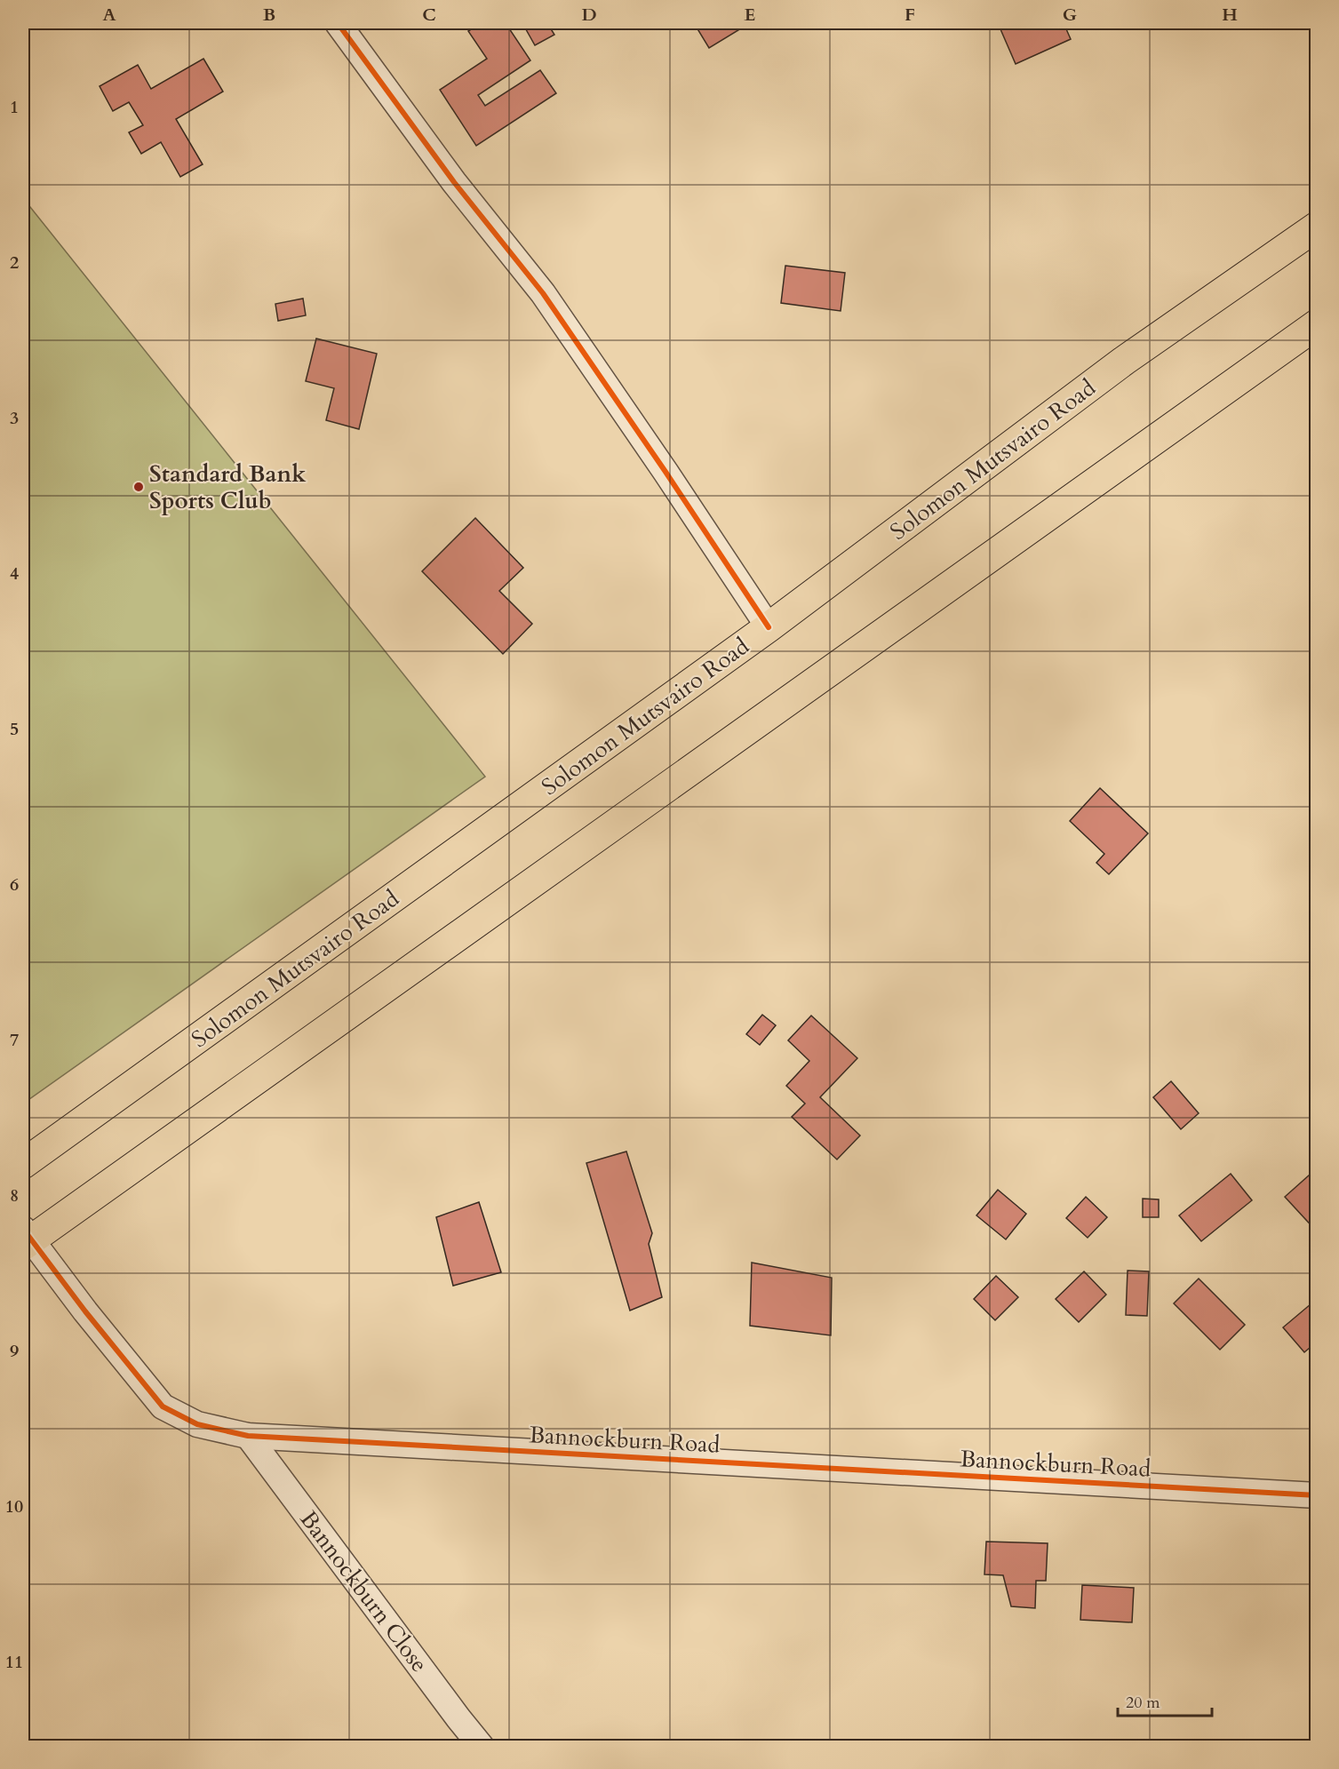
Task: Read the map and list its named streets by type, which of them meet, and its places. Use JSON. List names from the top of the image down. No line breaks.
{"streets":{"highway":["Solomon Mutsvairo Road"],"street":["Bannockburn Road","Bannockburn Close"]},"crossings":[["Bannockburn Road","Bannockburn Close"]],"places":["Standard Bank Sports Club"],"scale_bar":"20 m","grid":{"columns":["A","B","C","D","E","F","G","H"],"rows":["1","2","3","4","5","6","7","8","9","10","11"]}}
